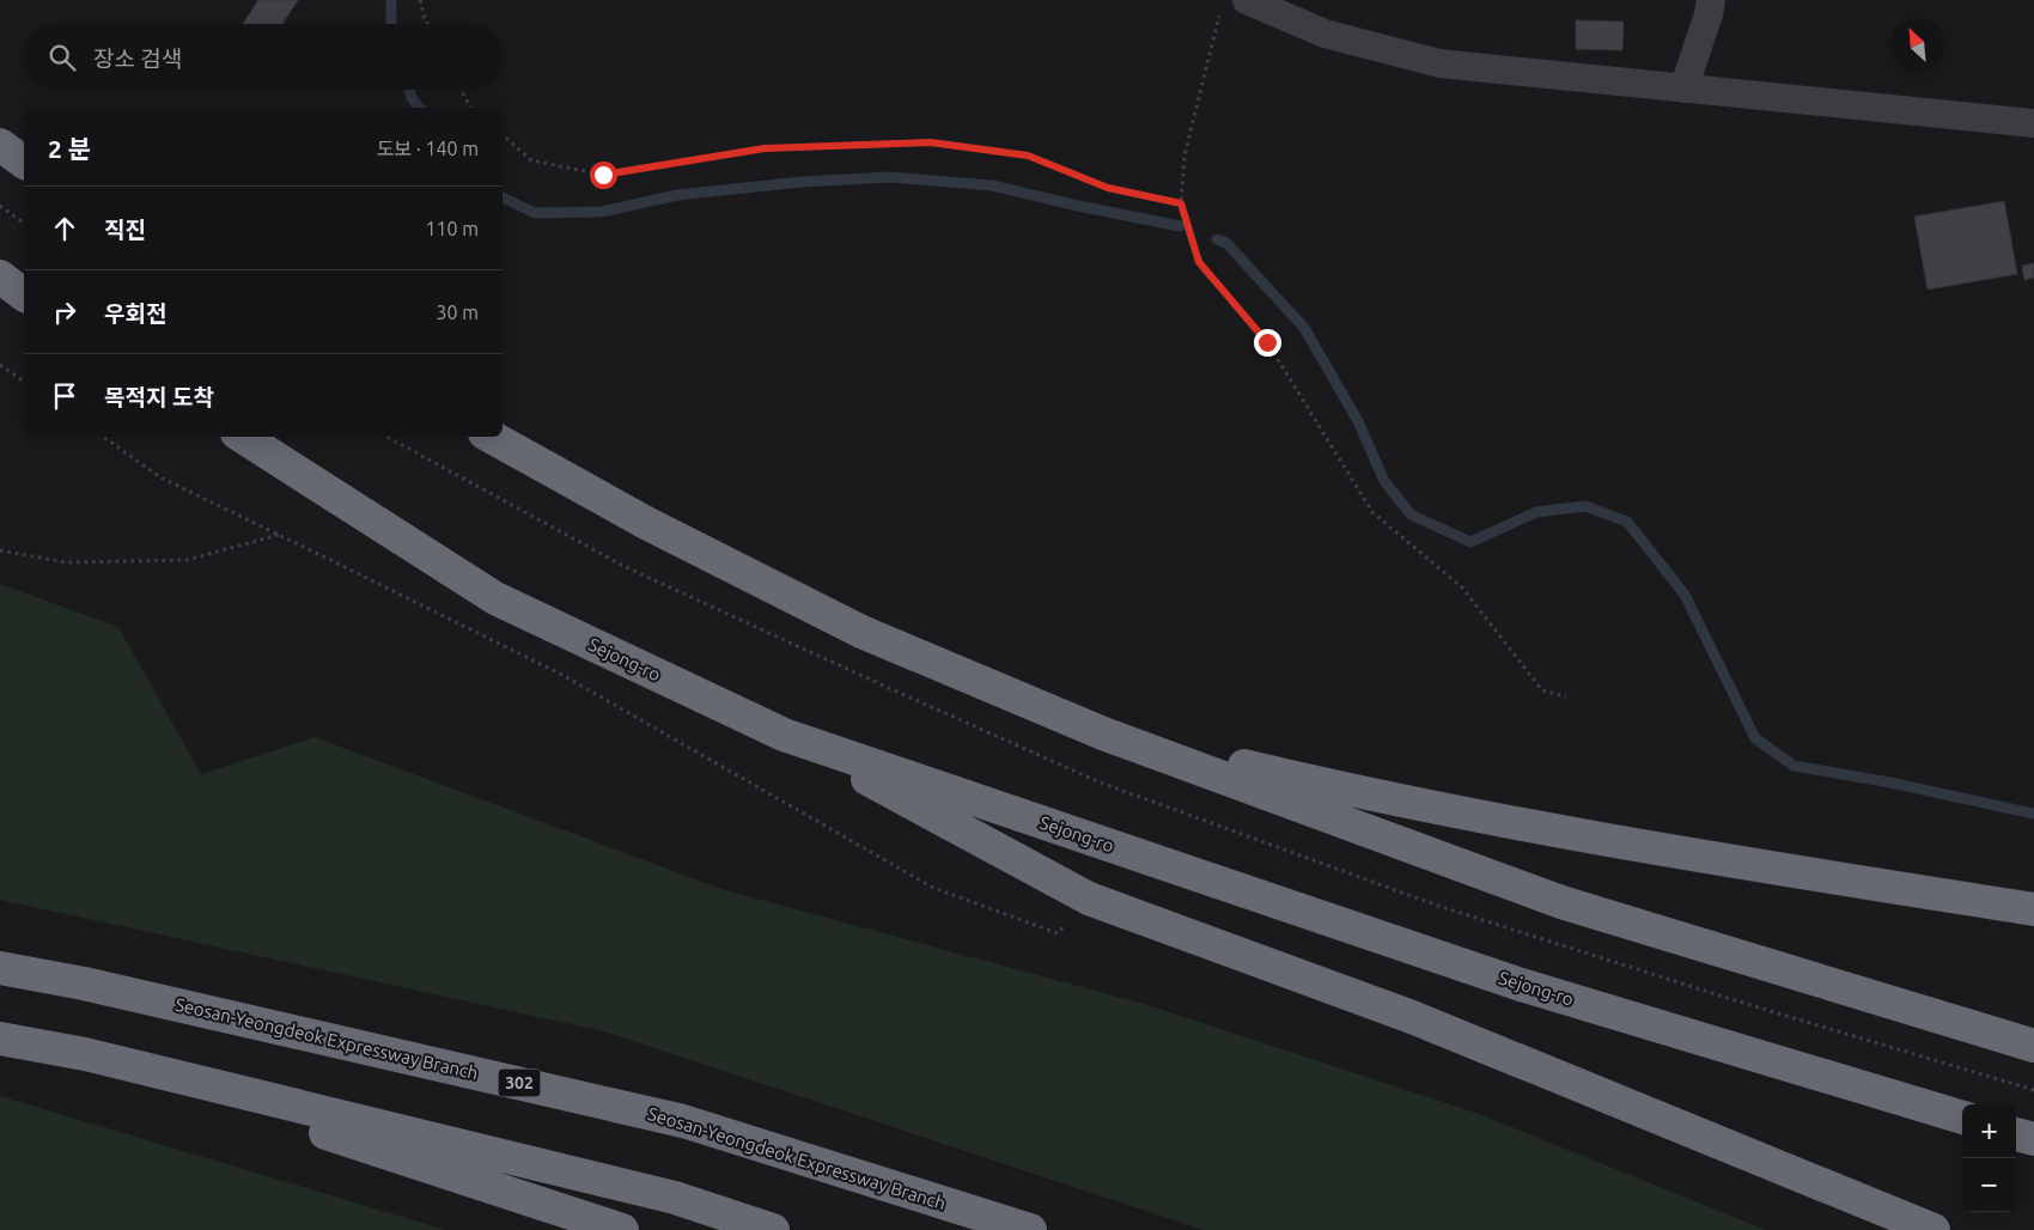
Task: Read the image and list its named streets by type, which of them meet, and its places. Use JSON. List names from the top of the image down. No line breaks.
{"streets":{"highway":["Sejong-ro","Seosan-Yeongdeok Expressway Branch","302"]},"north":"top left","page":{"search":"장소 검색","heading":["2 분","도보 · 140 m"],"list":[["직진","110 m"],["우회전","30 m"],"목적지 도착"],"map_buttons":["+","−"]}}
